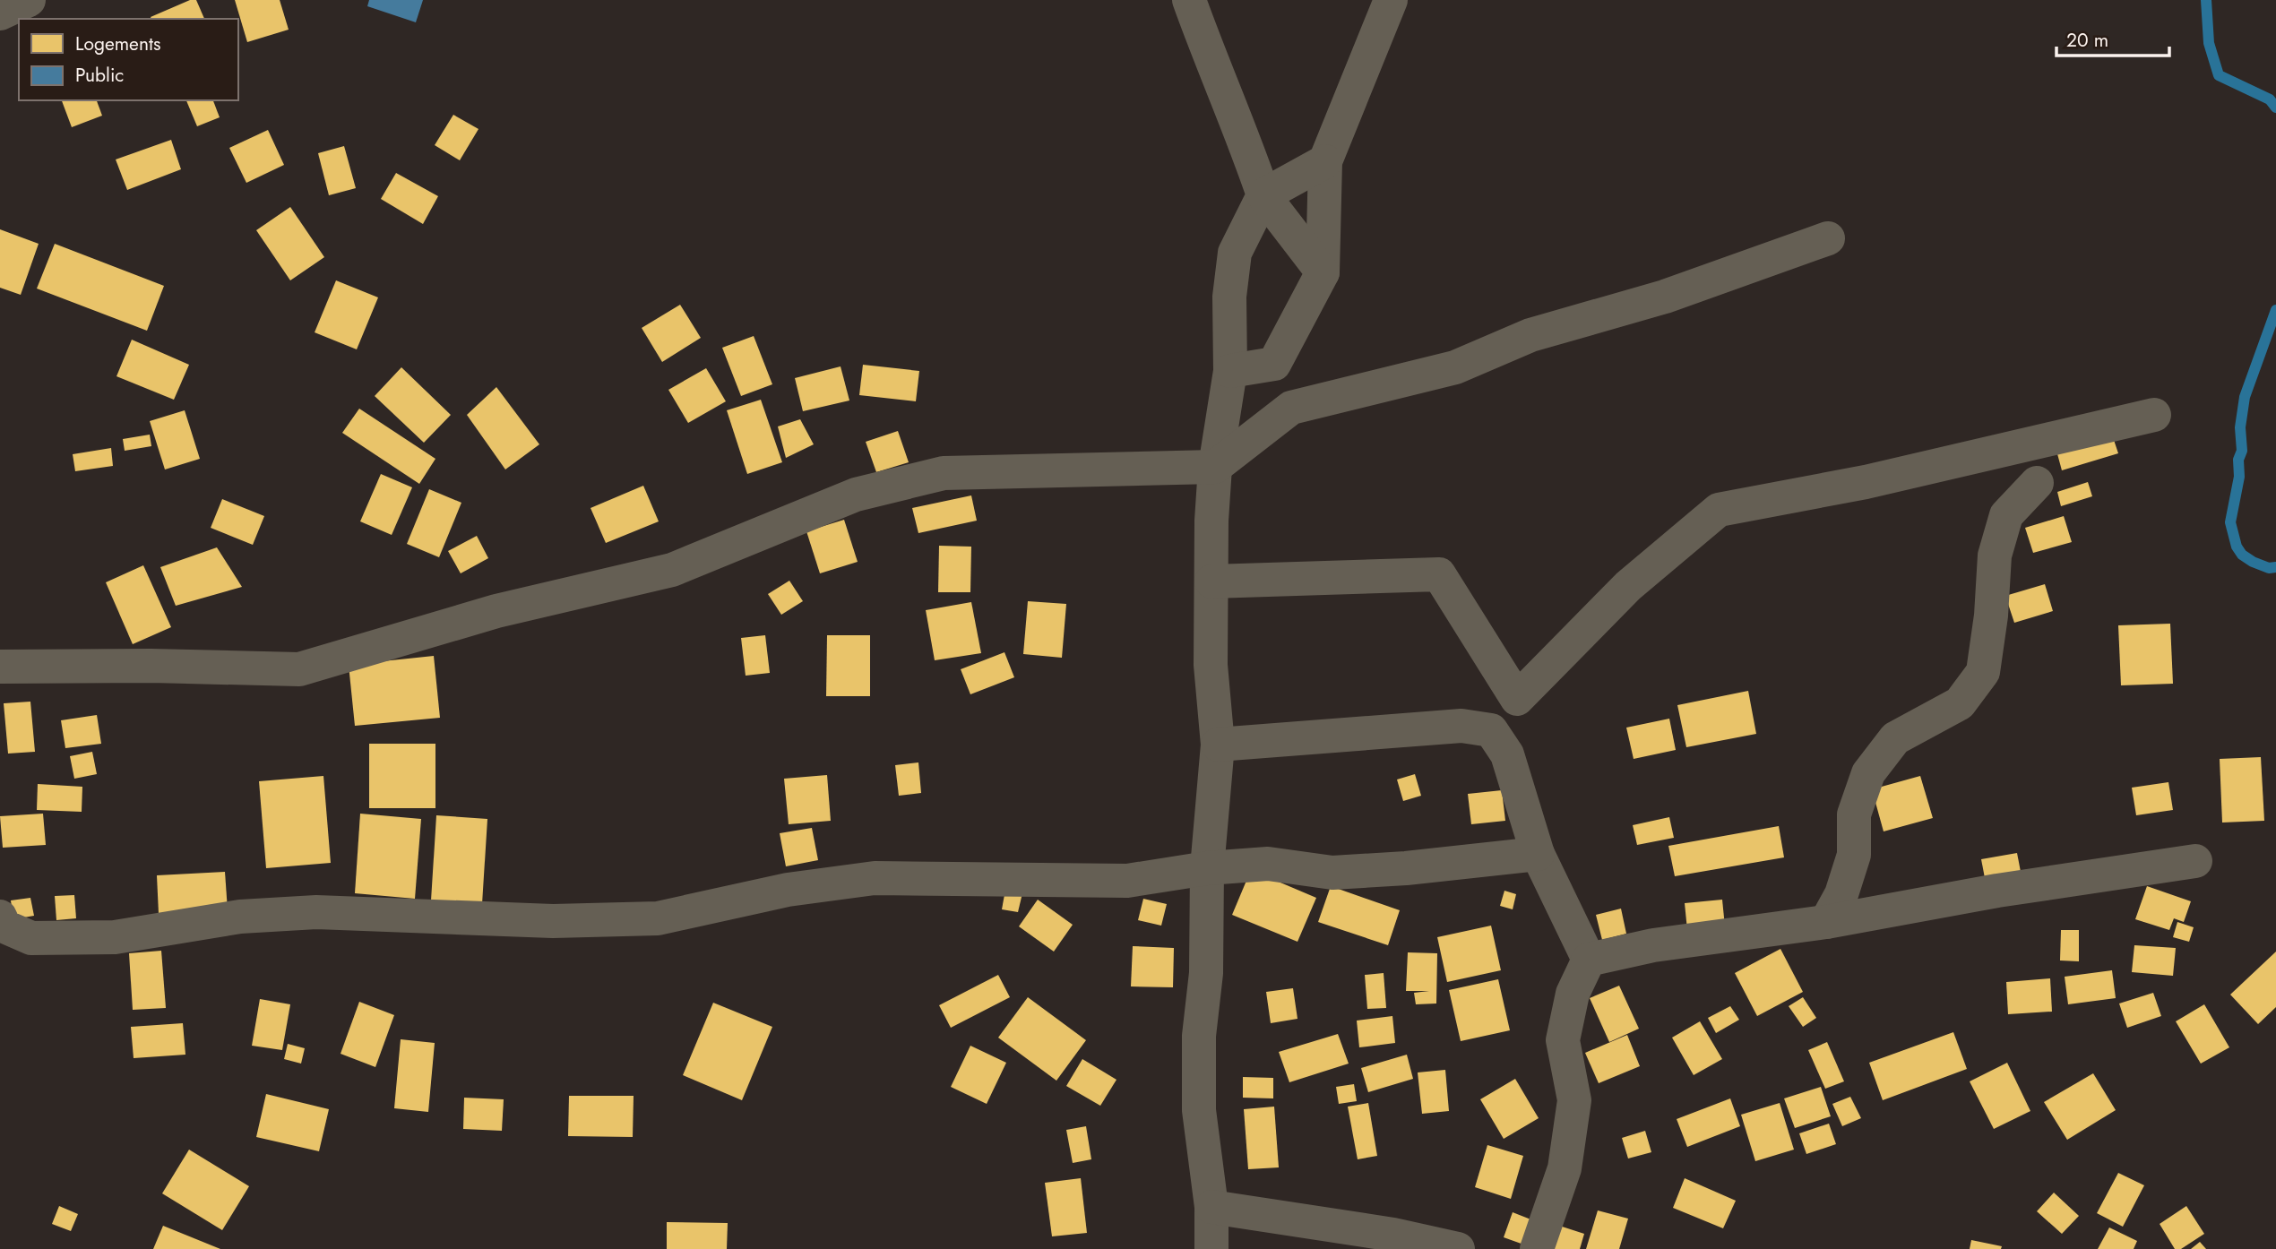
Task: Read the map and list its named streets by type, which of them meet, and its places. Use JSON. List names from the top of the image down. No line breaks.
{"legend":["Logements","Public"],"scale_bar":"20 m"}
